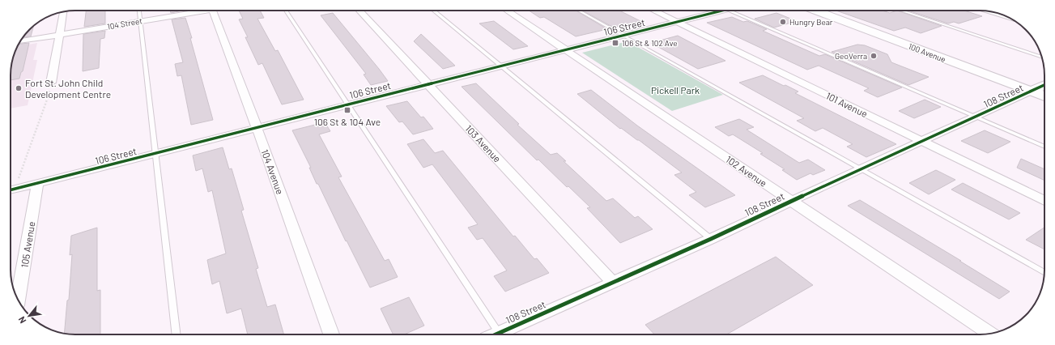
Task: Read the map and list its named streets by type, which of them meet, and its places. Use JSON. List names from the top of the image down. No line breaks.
{"streets":{"main road":["100 Avenue","108 Street"],"street":["104 Street","106 Street","101 Avenue","103 Avenue","102 Avenue","104 Avenue","105 Avenue"]},"crossings":[["106 Street","101 Avenue"],["106 Street","103 Avenue"],["106 Street","102 Avenue"],["106 Street","104 Avenue"],["106 Street","105 Avenue"],["100 Avenue","108 Street"],["108 Street","101 Avenue"],["108 Street","103 Avenue"],["108 Street","102 Avenue"]],"parks":["Pickell Park"],"places":{"other":["Hungry Bear","GeoVerra","Fort St. John Child Development Centre"],"transit":["106 St & 102 Ave","106 St & 104 Ave"]},"north":"bottom left"}
